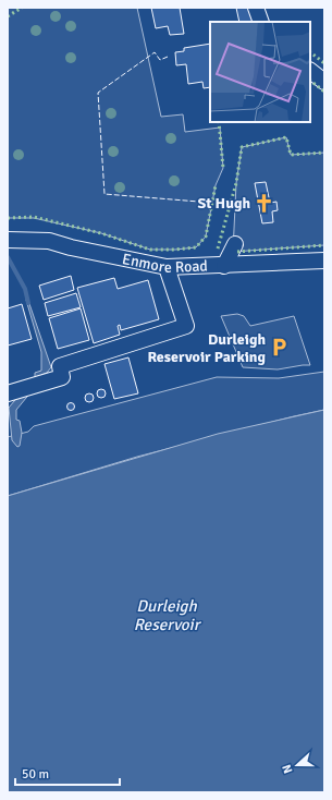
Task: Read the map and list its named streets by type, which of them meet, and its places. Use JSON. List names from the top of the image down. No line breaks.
{"streets":{"street":["Enmore Road"]},"water":["Durleigh Reservoir"],"places":{"church":["St Hugh"],"parking":["Durleigh Reservoir Parking"]},"scale_bar":"50 m","north":"left"}
